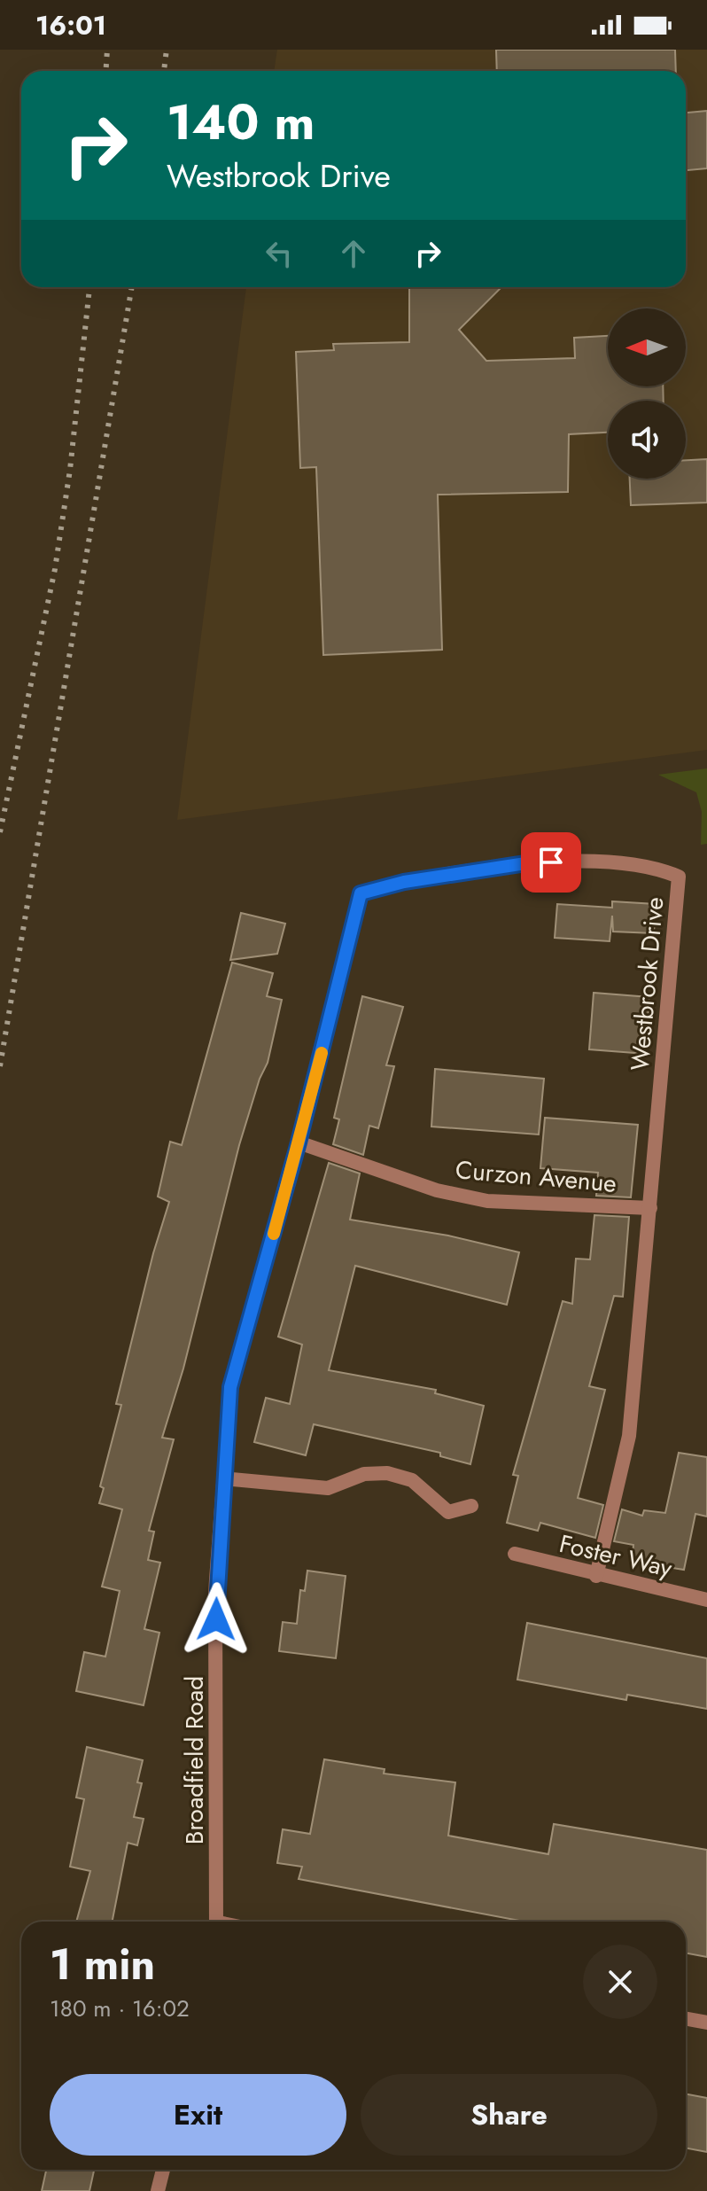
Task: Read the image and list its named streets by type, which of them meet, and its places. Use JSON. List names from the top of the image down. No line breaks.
{"streets":{"street":["Westbrook Drive","Curzon Avenue","Foster Way","Broadfield Road"]},"crossings":[["Westbrook Drive","Curzon Avenue"],["Westbrook Drive","Foster Way"],["Westbrook Drive","Broadfield Road"]],"north":"left","page":{"status":"16:01","turn":["140 m","Westbrook Drive"],"heading":["1 min","180 m · 16:02"],"buttons":["Exit","Share"]}}
